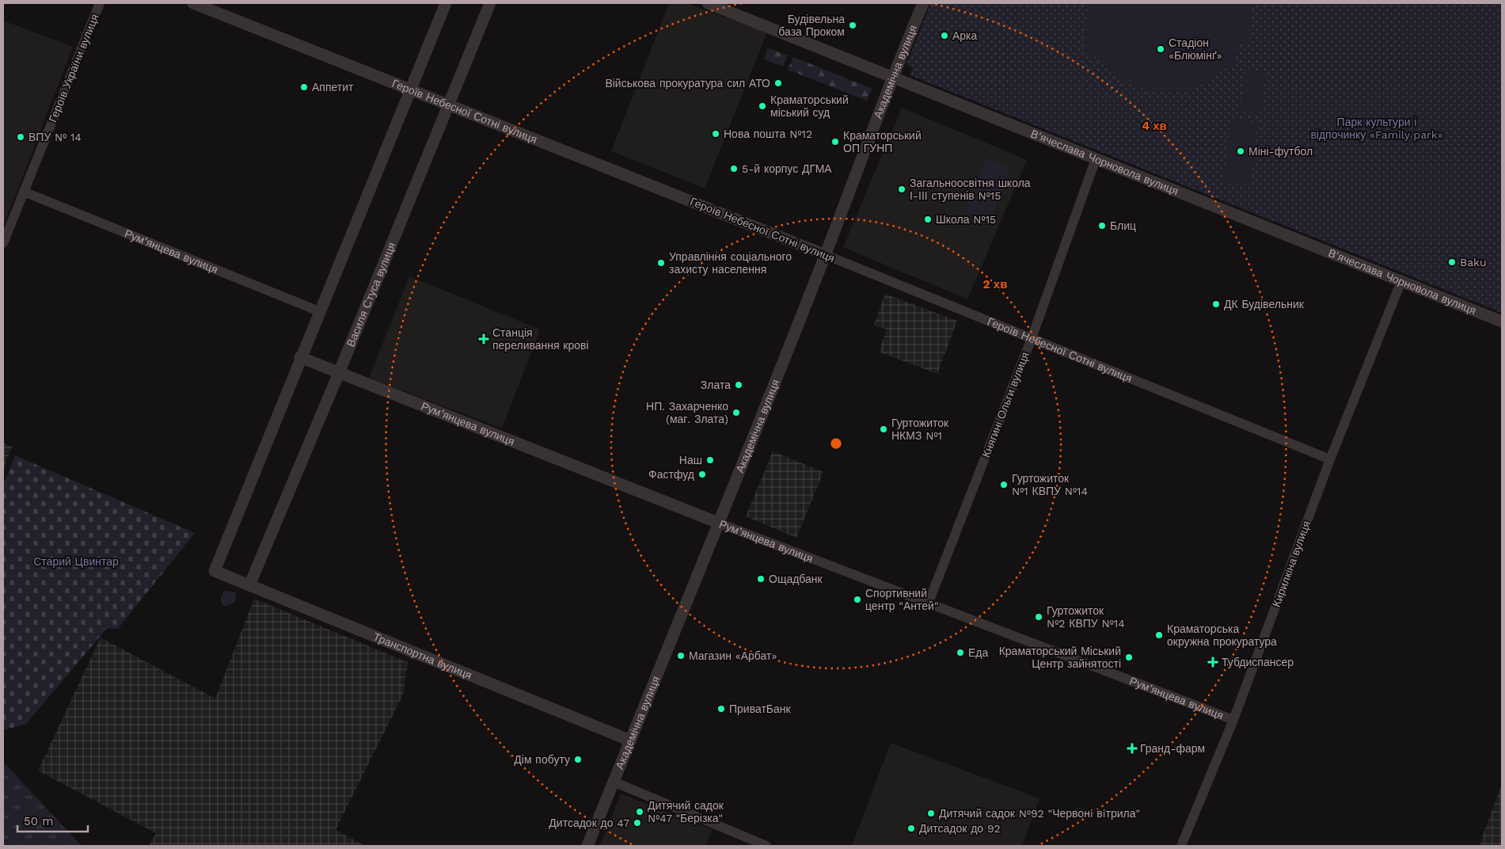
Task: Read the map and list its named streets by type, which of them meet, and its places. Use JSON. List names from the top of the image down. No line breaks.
{"streets":{"street":["Героїв України вулиця","Академічна вулиця","Героїв Небесної Сотні вулиця","В'ячеслава Чорновола вулиця","Рум’янцева вулиця","Василя Стуса вулиця","Княгині Ольги вулиця","Кирилкіна вулиця","Транспортна вулиця"]},"crossings":[["Героїв України вулиця","Рум’янцева вулиця"],["Академічна вулиця","Героїв Небесної Сотні вулиця"],["Академічна вулиця","В'ячеслава Чорновола вулиця"],["Академічна вулиця","Рум’янцева вулиця"],["Академічна вулиця","Транспортна вулиця"],["Героїв Небесної Сотні вулиця","Василя Стуса вулиця"],["Героїв Небесної Сотні вулиця","Княгині Ольги вулиця"],["Героїв Небесної Сотні вулиця","Кирилкіна вулиця"],["В'ячеслава Чорновола вулиця","Княгині Ольги вулиця"],["В'ячеслава Чорновола вулиця","Кирилкіна вулиця"],["Рум’янцева вулиця","Василя Стуса вулиця"],["Рум’янцева вулиця","Княгині Ольги вулиця"],["Рум’янцева вулиця","Кирилкіна вулиця"],["Рум’янцева вулиця","Транспортна вулиця"],["Василя Стуса вулиця","Транспортна вулиця"]],"parks":["Парк культури і відпочинку «Family park»","Старий Цвинтар"],"places":{"other":["Будівельна база Проком","Арка","Стадіон «Блюмінґ»","Військова прокуратура сил АТО","Аппетит","Краматорський міський суд","Нова пошта №12","ВПУ № 14","Краматорський ОП ГУНП","Міні-футбол","5-й корпус ДГМА","Загальноосвітня школа І-ІІІ ступенів №15","Школа №15","Блиц","Baku","Управління соціального захисту населення","ДК Будівельник","Злата","НП. Захарченко (маг. Злата)","Гуртожиток НКМЗ №1","Наш","Фастфуд","Гуртожиток №1 КВПУ №14","Ощадбанк","Спортивний центр \"Антей\"","Гуртожиток №2 КВПУ №14","Краматорська окружна прокуратура","Еда","Магазин «Арбат»","Краматорський Міський Центр зайнятості","ПриватБанк","Дім побуту","Дитячий садок №47 \"Берізка\"","Дитячий садок №92 \"Червонi вiтрила\"","Дитсадок до 47","Дитсадок до 92"],"health":["Станція переливання крові","Тубдиспансер","Гранд-фарм"]},"scale_bar":"50 m","rings":["4 хв","2 хв"]}
